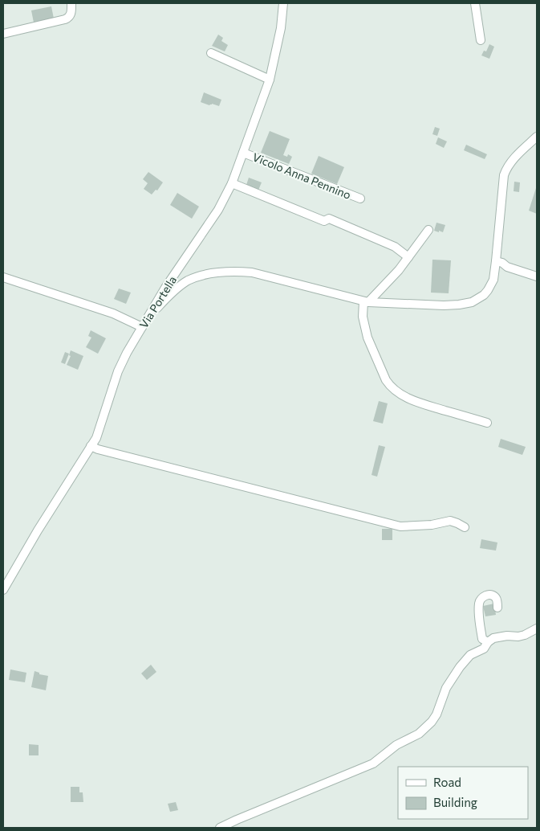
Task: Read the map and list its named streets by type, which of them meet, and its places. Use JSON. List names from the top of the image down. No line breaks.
{"streets":{"street":["Vicolo Anna Pennino","Via Portella"]},"crossings":[["Vicolo Anna Pennino","Via Portella"]],"legend":["Road","Building"]}
